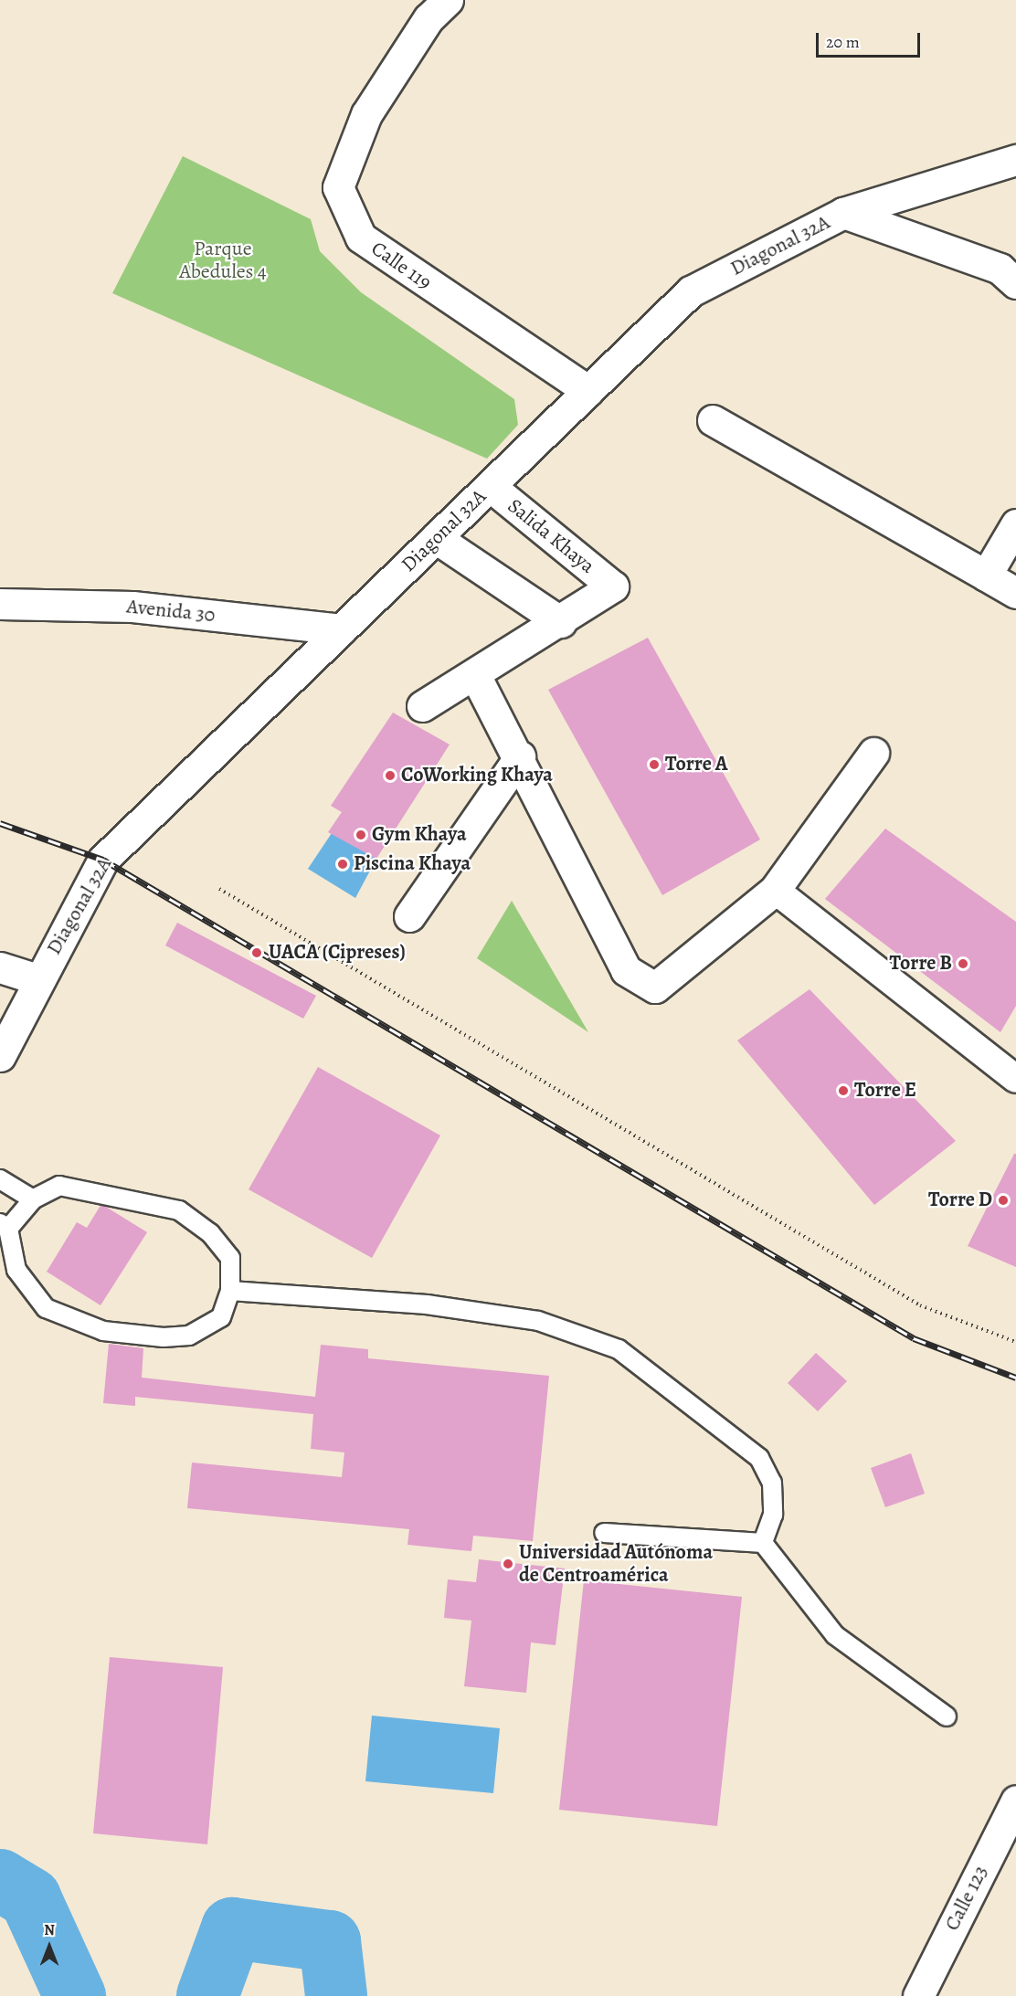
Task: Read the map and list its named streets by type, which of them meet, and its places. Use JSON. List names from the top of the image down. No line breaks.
{"streets":{"street":["Diagonal 32A","Calle 119","Salida Khaya","Avenida 30","Calle 123"]},"crossings":[["Diagonal 32A","Calle 119"],["Diagonal 32A","Salida Khaya"],["Diagonal 32A","Avenida 30"]],"parks":["Parque Abedules 4"],"places":["Torre A","CoWorking Khaya","Gym Khaya","Piscina Khaya","UACA (Cipreses)","Torre B","Torre E","Torre D","Universidad Autónoma de Centroamérica"],"scale_bar":"20 m","north":"top"}
